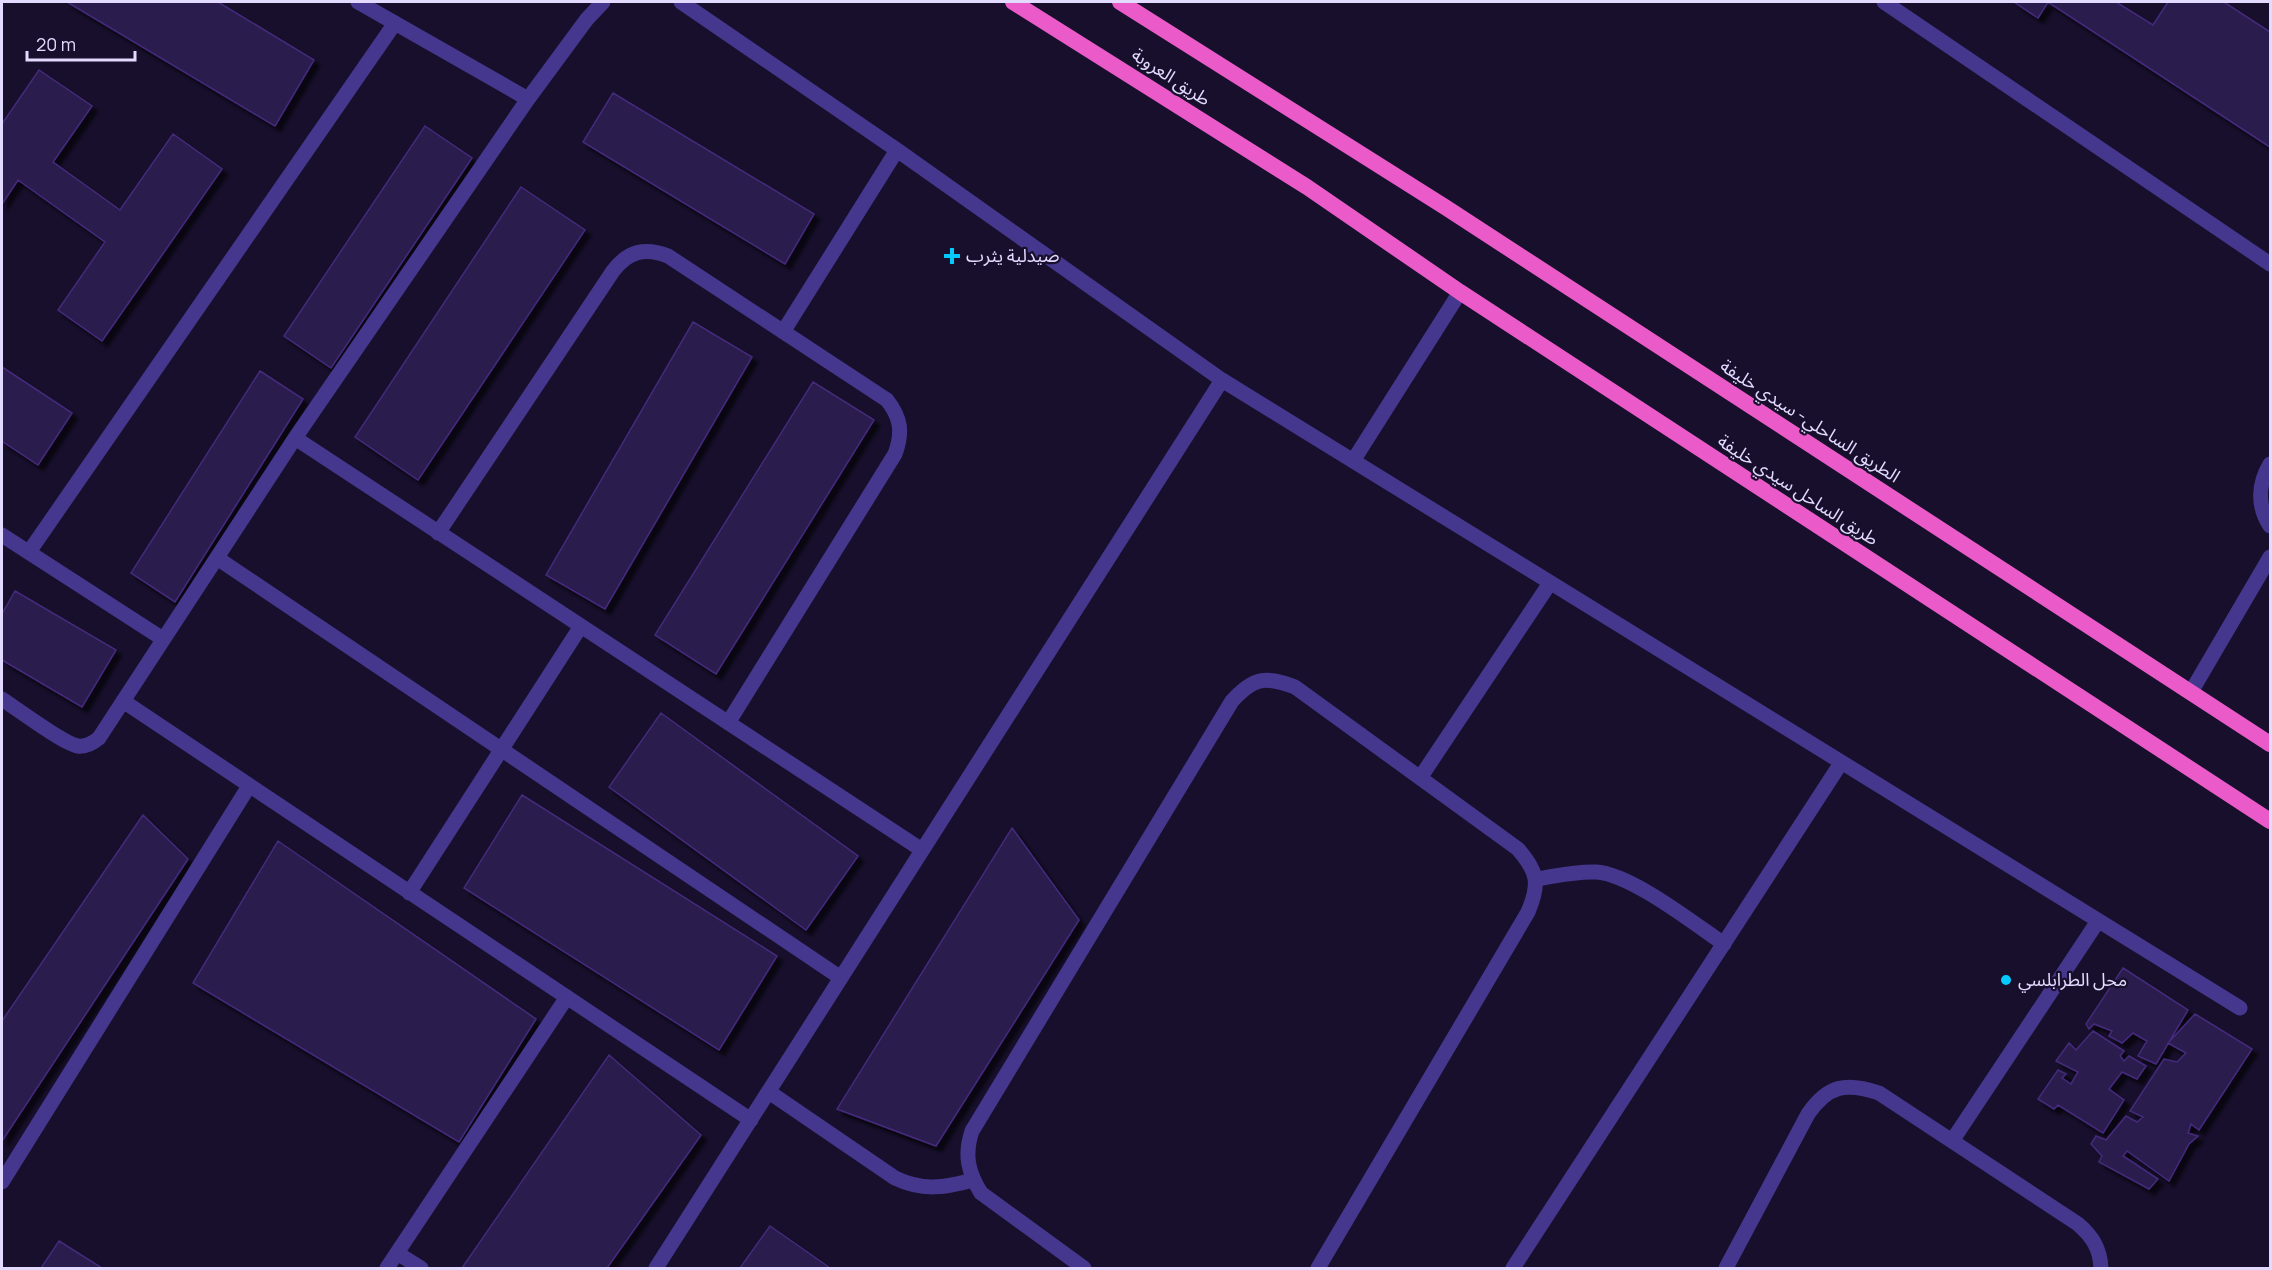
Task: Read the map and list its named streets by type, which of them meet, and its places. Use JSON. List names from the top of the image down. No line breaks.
{"streets":{"highway":["طريق العروبة","الطريق الساحلي- سيدي خليفة","طريق الساحل سيدي خليفة"]},"crossings":[["طريق العروبة","الطريق الساحلي- سيدي خليفة"],["طريق العروبة","طريق الساحل سيدي خليفة"]],"places":{"health":["صيدلية يثرب"],"other":["محل الطرابلسي"]},"scale_bar":"20 m"}
